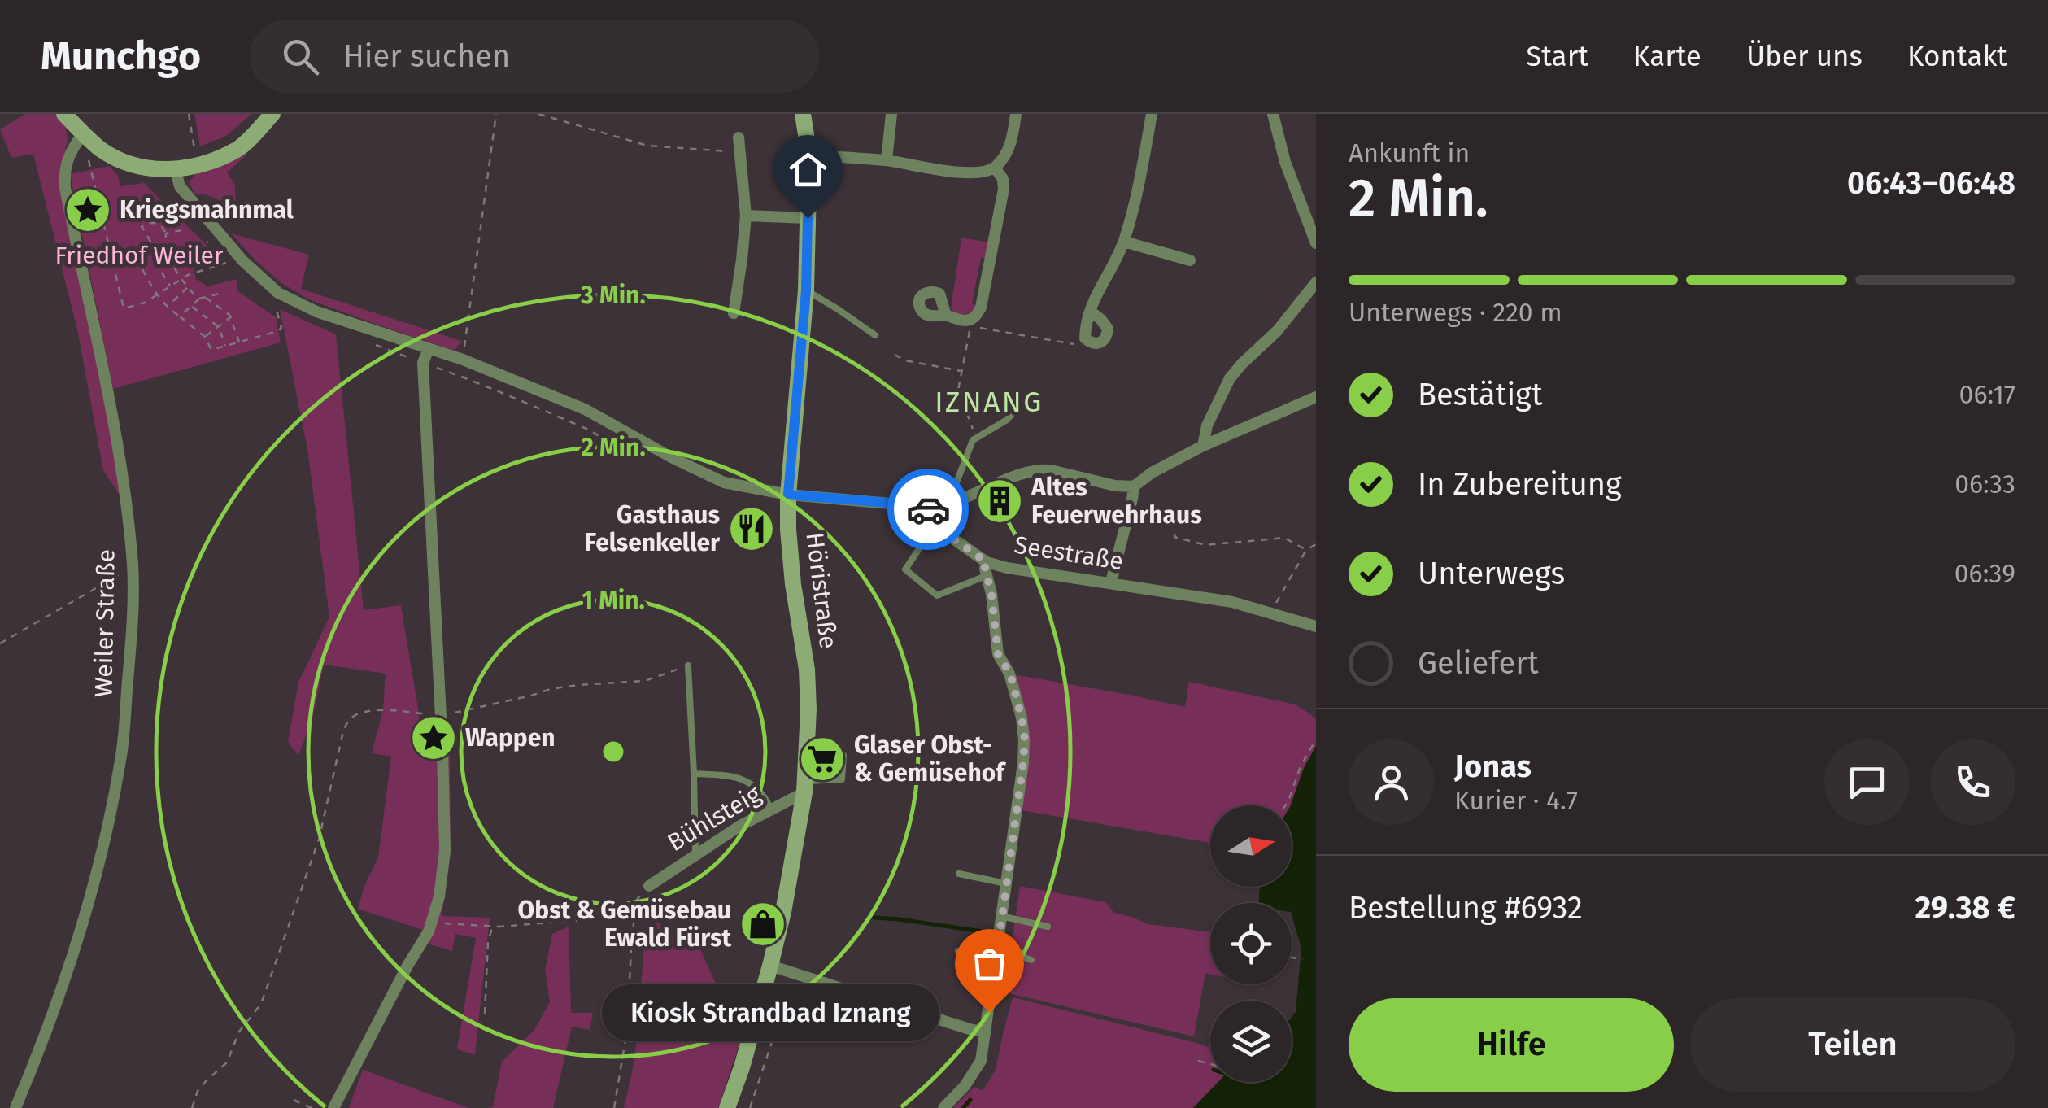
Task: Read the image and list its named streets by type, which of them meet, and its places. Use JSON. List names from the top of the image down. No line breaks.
{"streets":{"main road":["Höristraße"],"street":["Seestraße","Weiler Straße","Bühlsteig"]},"crossings":[["Höristraße","Bühlsteig"]],"districts":["IZNANG"],"parks":["Friedhof Weiler"],"places":{"place":["Kriegsmahnmal","Wappen"],"building":["Altes Feuerwehrhaus"],"restaurant":["Gasthaus Felsenkeller"],"supermarket":["Glaser Obst- & Gemüsehof"],"shop":["Obst & Gemüsebau Ewald Fürst"],"other":["Kiosk Strandbad Iznang"]},"north":"right","page":{"header":"Munchgo","search":"Hier suchen","nav":["Start","Karte","Über uns","Kontakt"],"heading":["2 Min.","Ankunft in","06:43–06:48"],"panel":["Jonas","Kurier · 4.7","Bestellung #6932","29.38 €"],"bar":"Unterwegs · 220 m","list":[["Bestätigt","06:17"],["In Zubereitung","06:33"],["Unterwegs","06:39"],"Geliefert"],"buttons":["Hilfe","Teilen"],"bubble":"Kiosk Strandbad Iznang"},"rings":["3 Min.","2 Min.","1 Min."]}
